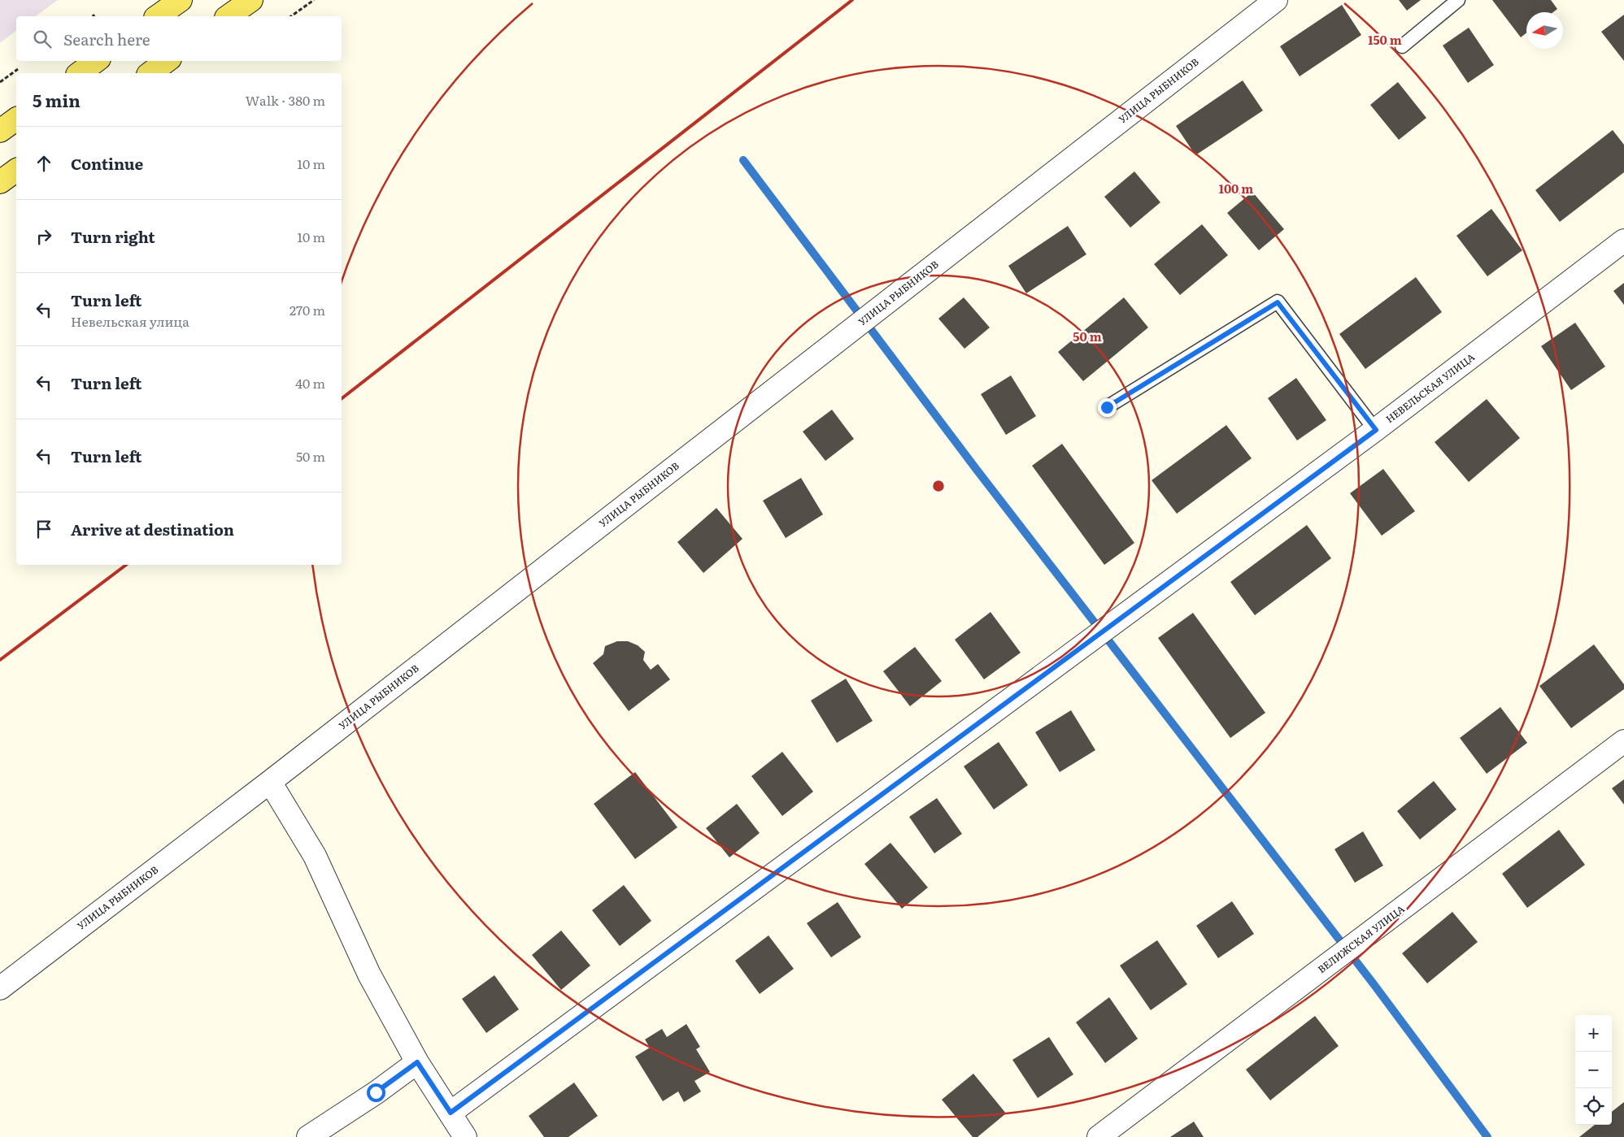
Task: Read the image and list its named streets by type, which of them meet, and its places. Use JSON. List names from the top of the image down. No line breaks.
{"streets":{"street":["УЛИЦА РЫБНИКОВ","НЕВЕЛЬСКАЯ УЛИЦА","ВЕЛИЖСКАЯ УЛИЦА"]},"north":"left","page":{"search":"Search here","heading":["5 min","Walk · 380 m"],"list":[["Continue","10 m"],["Turn right","10 m"],["Turn left","Невельская улица","270 m"],["Turn left","40 m"],["Turn left","50 m"],"Arrive at destination"],"map_buttons":["+","−"]},"rings":["150 m","100 m","50 m"]}
